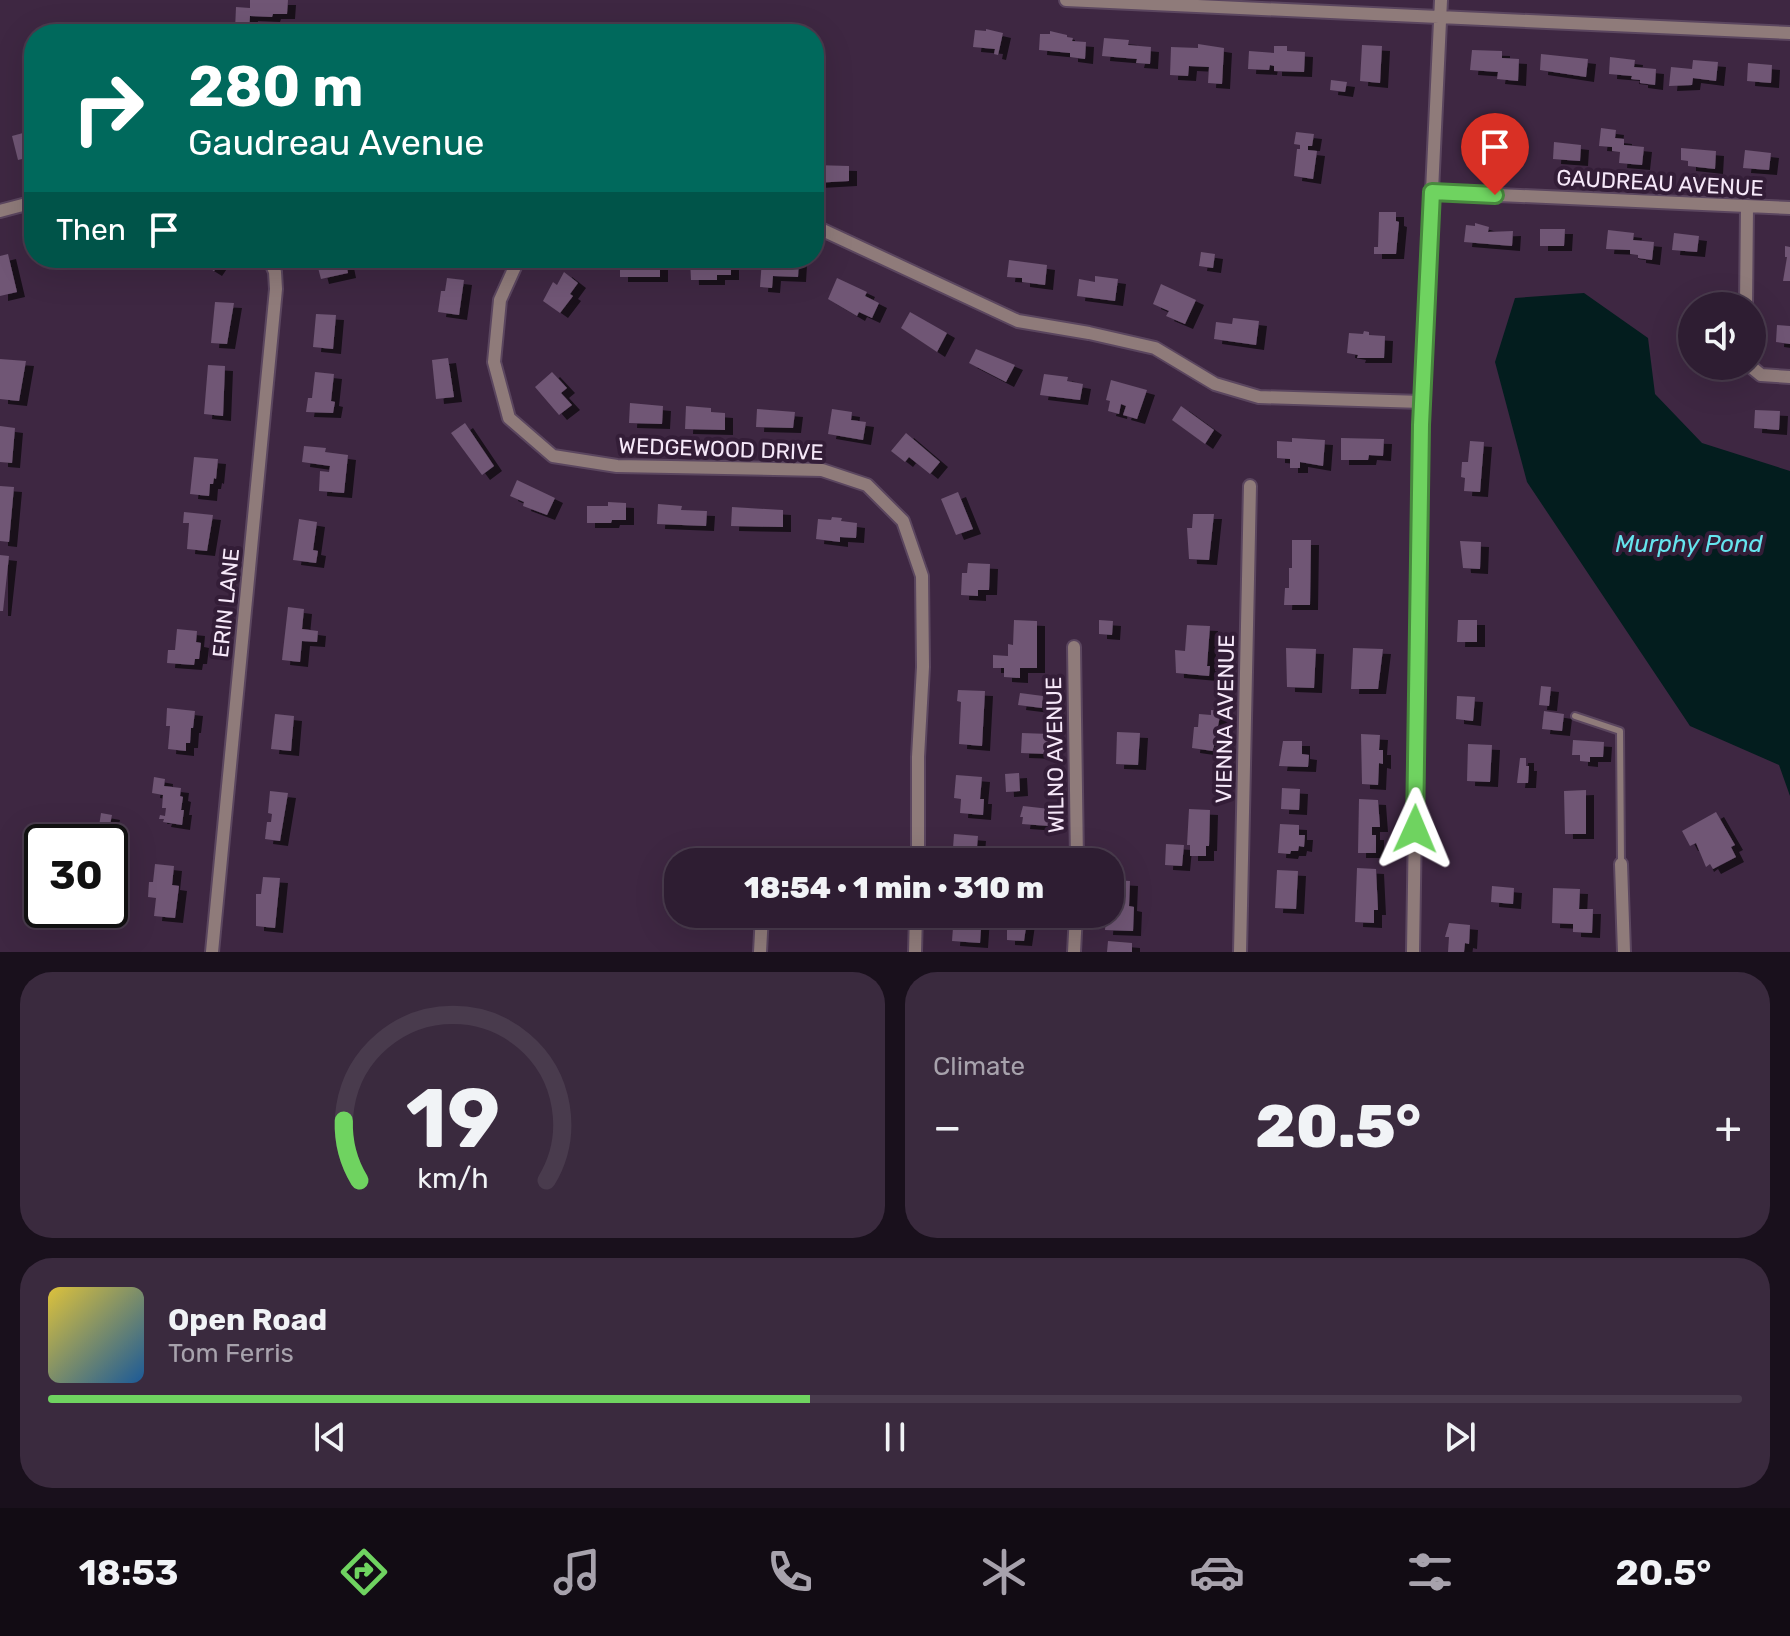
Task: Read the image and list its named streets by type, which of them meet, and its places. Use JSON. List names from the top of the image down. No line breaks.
{"streets":{"street":["GAUDREAU AVENUE","WEDGEWOOD DRIVE","ERIN LANE","VIENNA AVENUE","WILNO AVENUE"]},"water":["Murphy Pond"],"page":{"turn":["280 m","Gaudreau Avenue"],"then":"Then","limit":"30","trip":"18:54 · 1 min · 310 m","tile":"Climate","heat":["−","20.5°","+"],"song":["Open Road","Tom Ferris"],"tabs":["18:53","20.5°"],"gauge":["19","km/h"]}}
